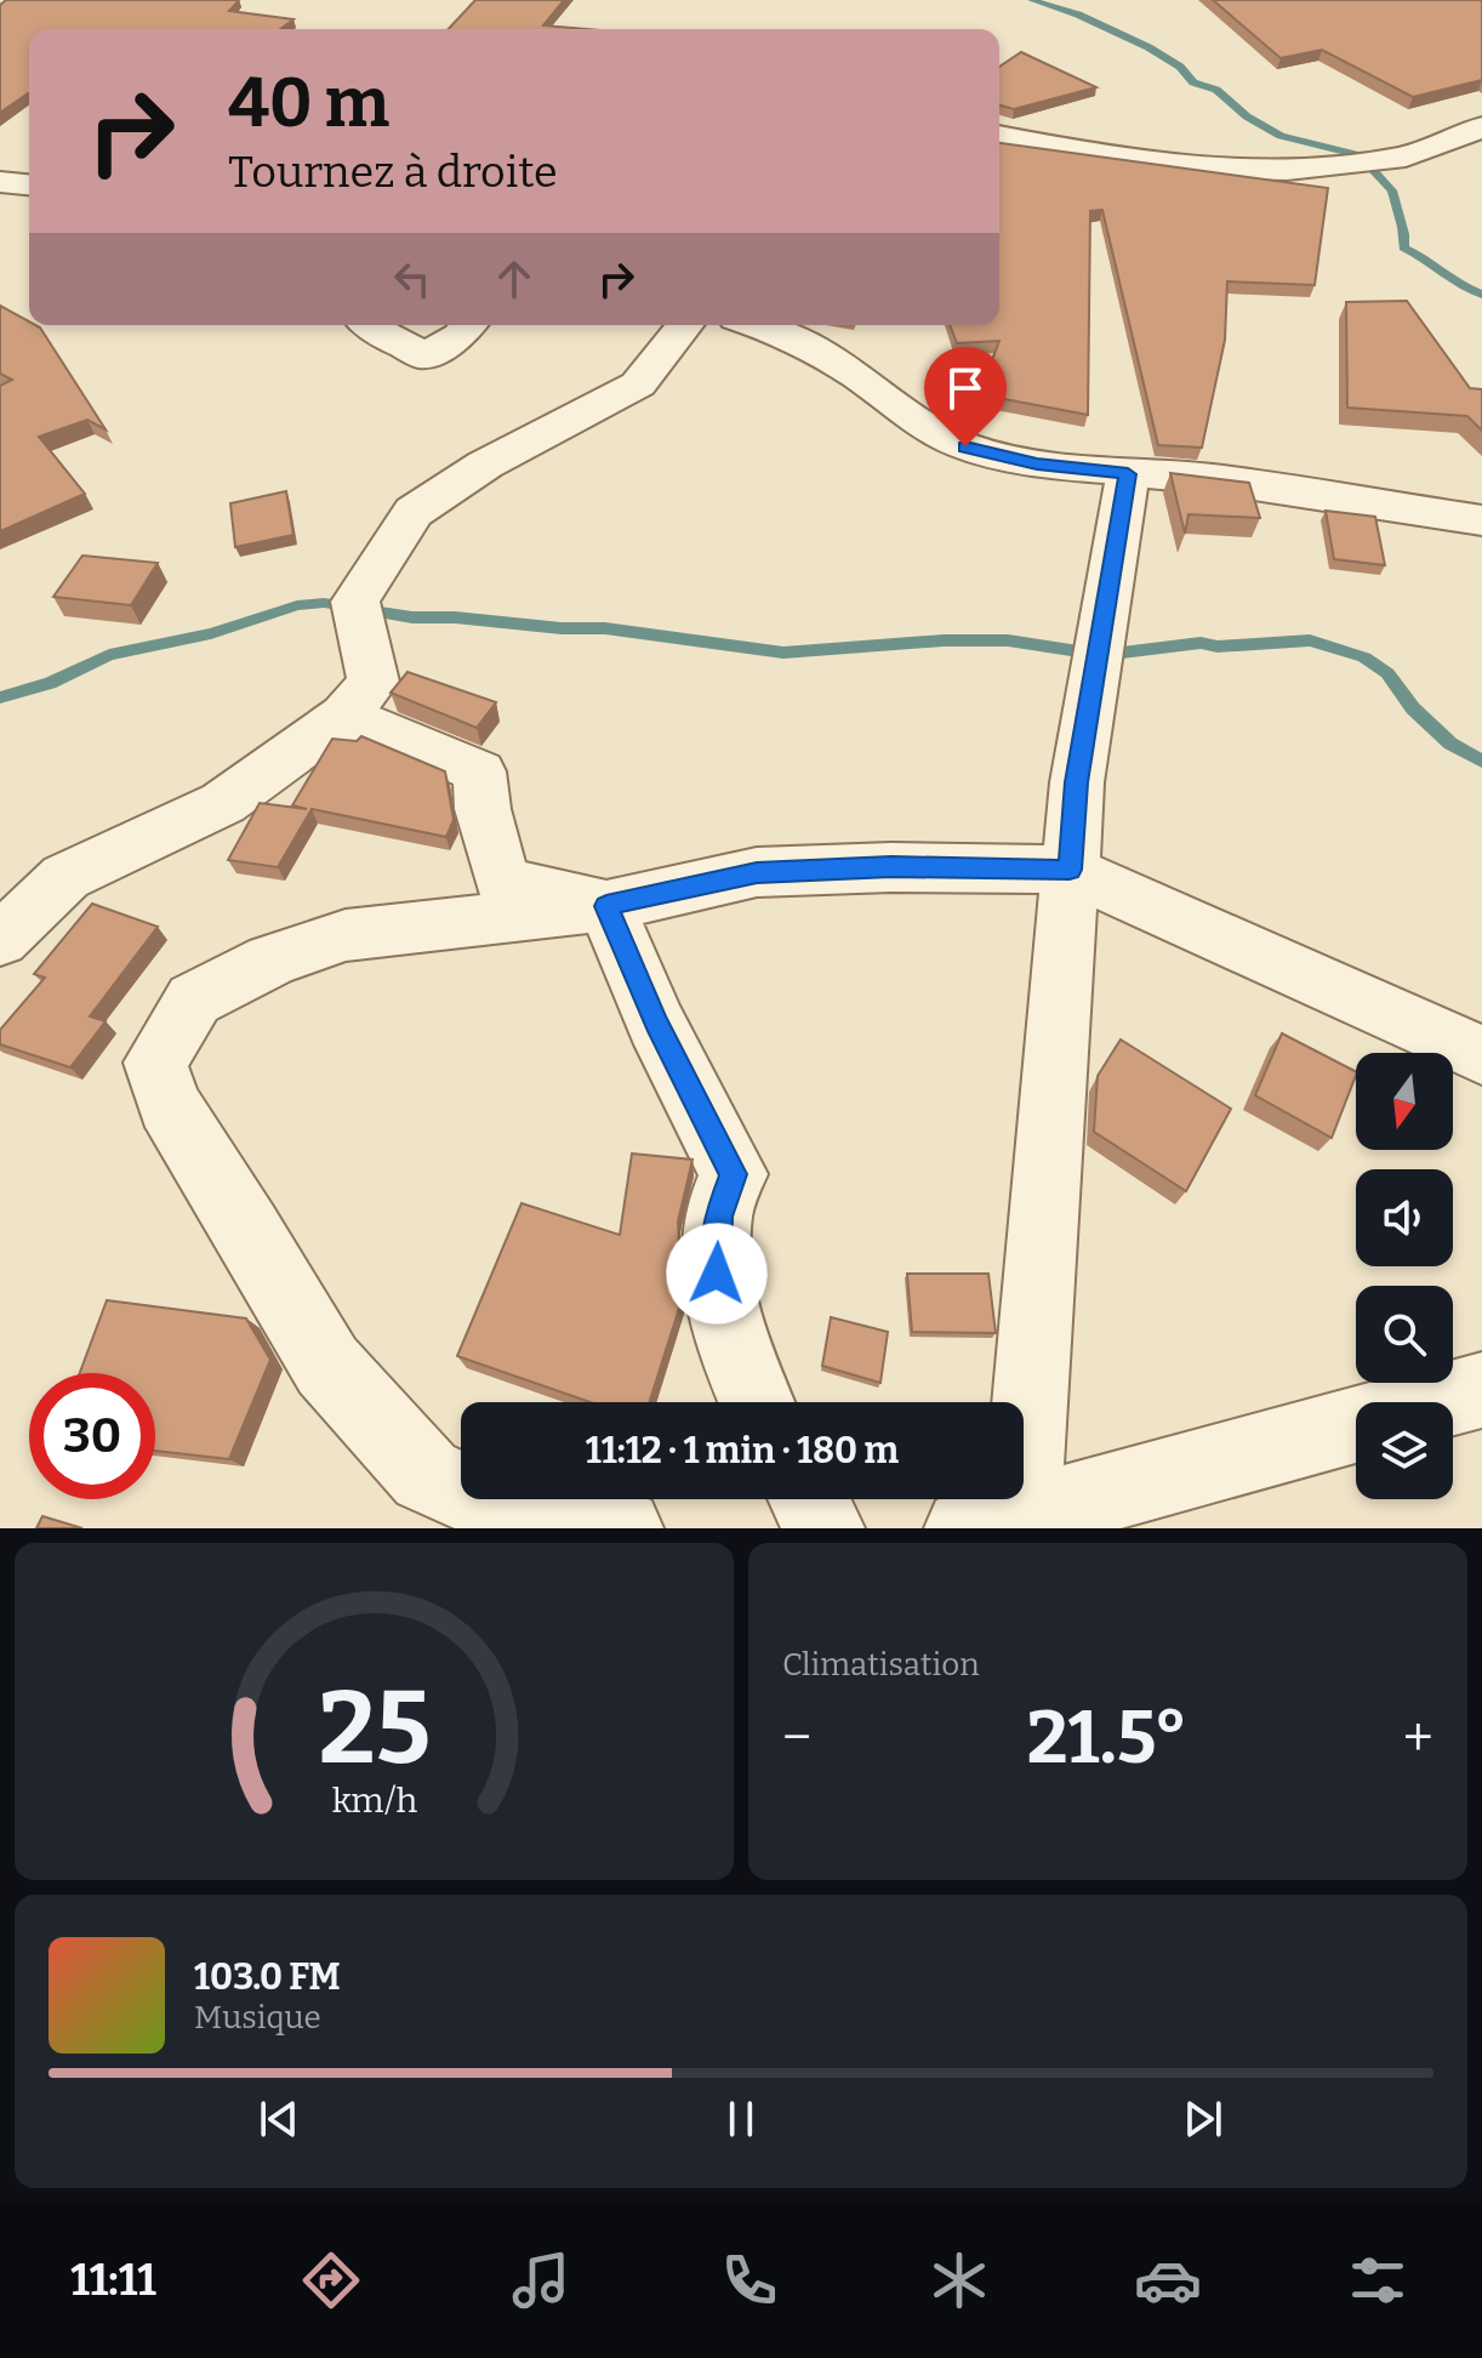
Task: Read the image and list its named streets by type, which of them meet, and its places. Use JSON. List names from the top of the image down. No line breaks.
{"north":"bottom","page":{"turn":["40 m","Tournez à droite"],"limit":"30","trip":"11:12 · 1 min · 180 m","tile":"Climatisation","heat":["−","21.5°","+"],"song":["103.0 FM","Musique"],"tabs":"11:11","gauge":["25","km/h"]}}
